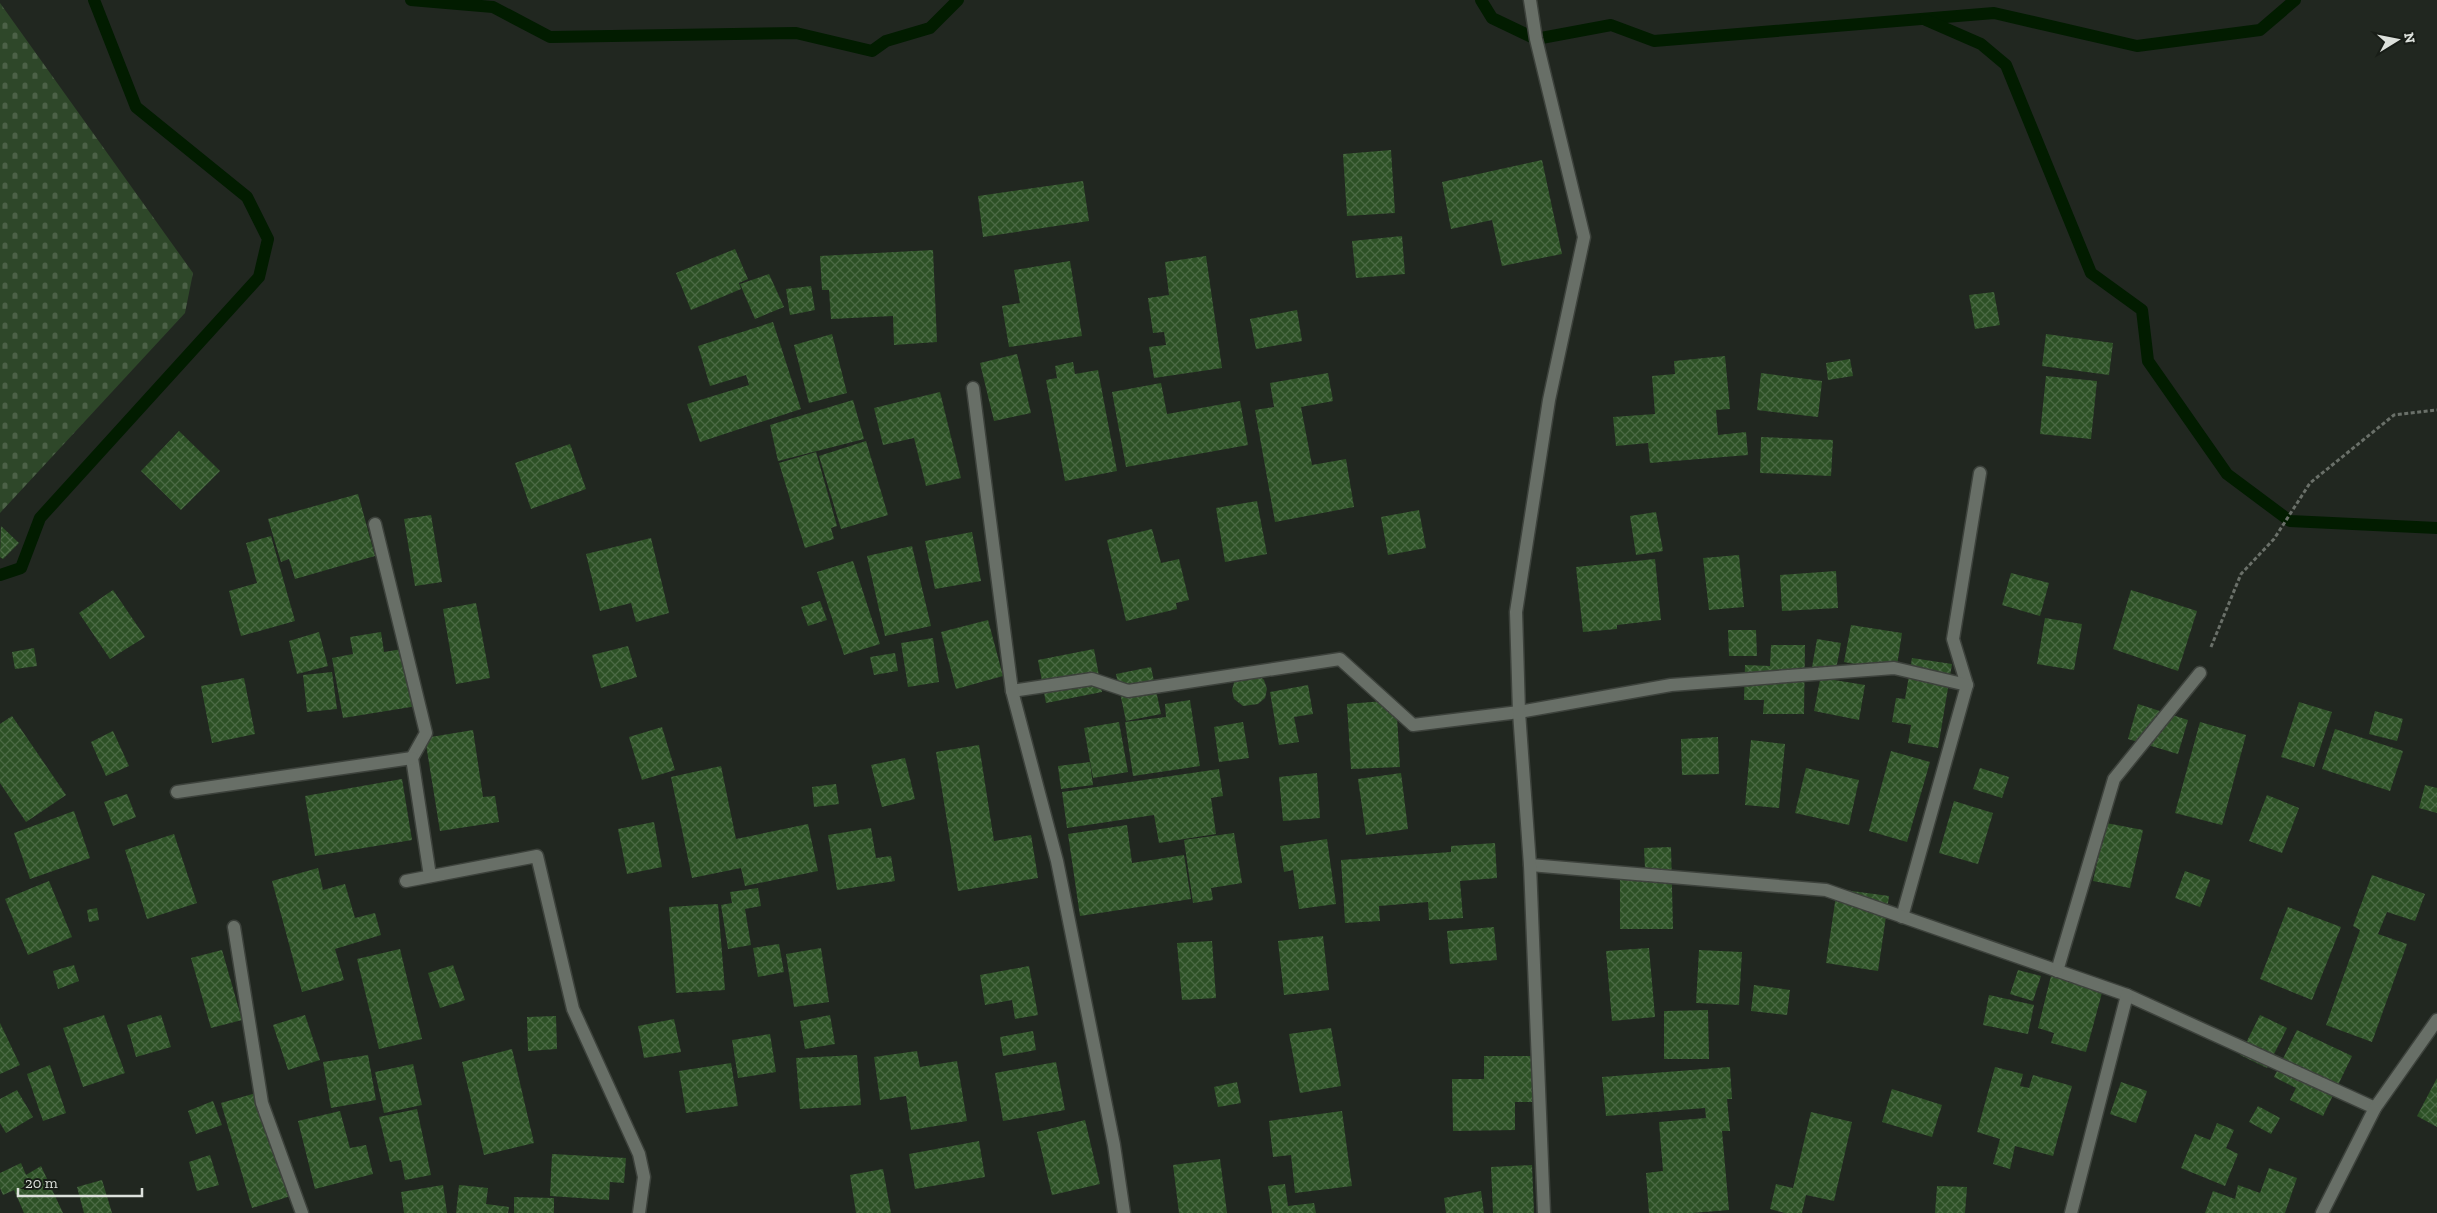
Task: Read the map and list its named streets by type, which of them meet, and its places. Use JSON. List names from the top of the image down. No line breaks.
{"scale_bar":"20 m","north":"right"}
